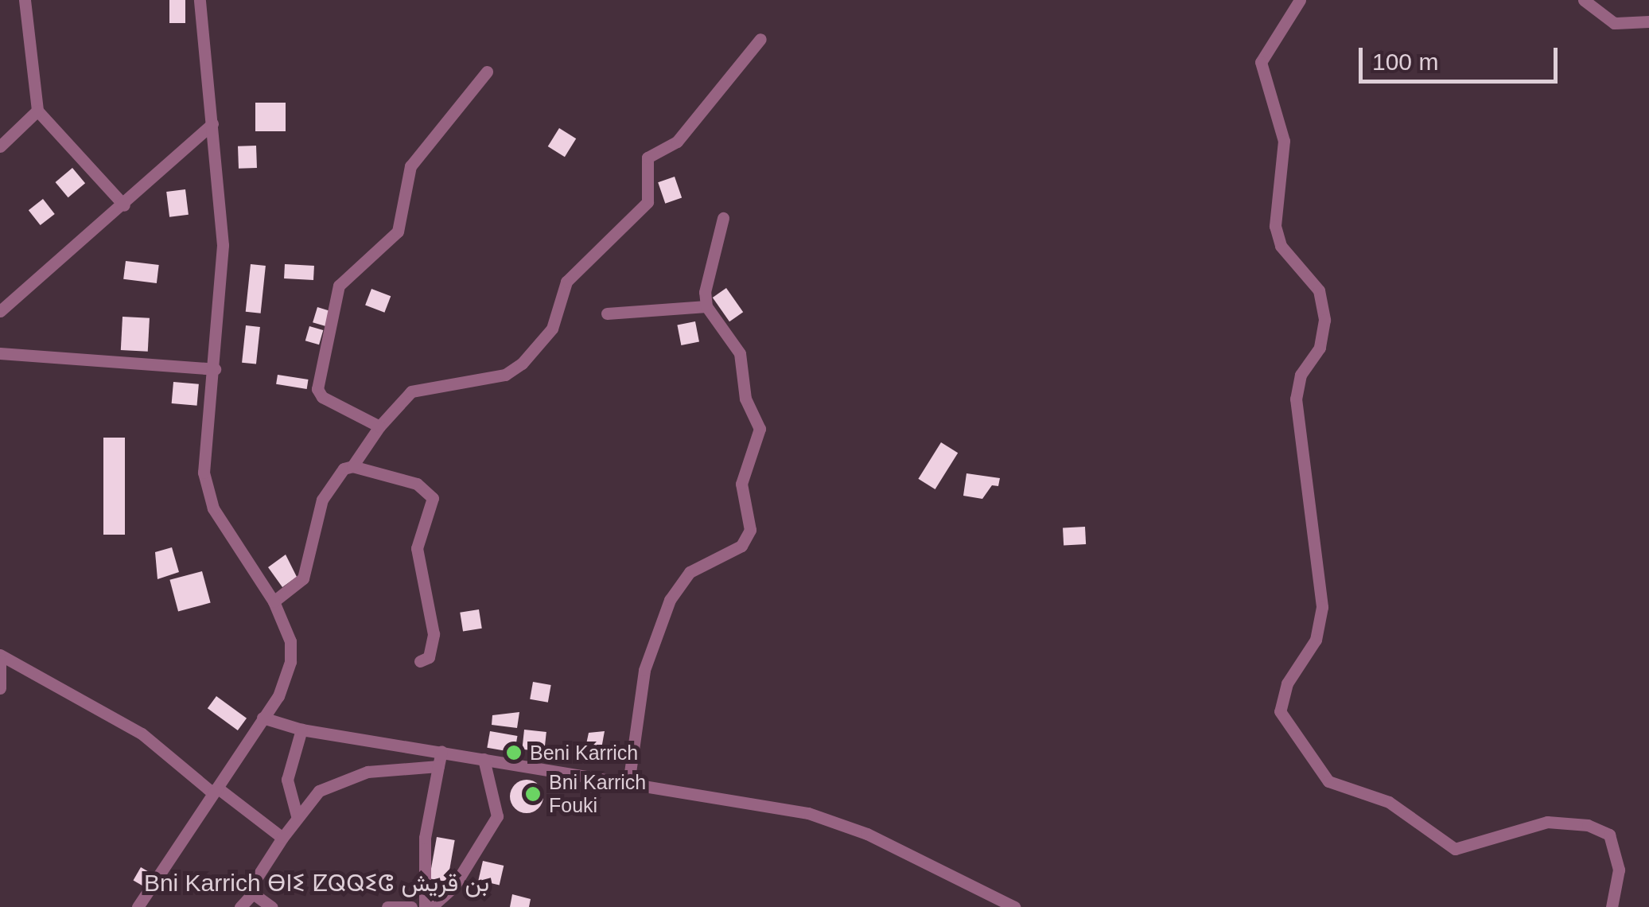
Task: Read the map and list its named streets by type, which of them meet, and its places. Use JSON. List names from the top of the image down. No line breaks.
{"districts":["Bni Karrich ⴱⵏⵉ ⵇⵕⵕⵉⵛ بن قريش"],"places":["Beni Karrich","Bni Karrich Fouki"],"scale_bar":"100 m"}
